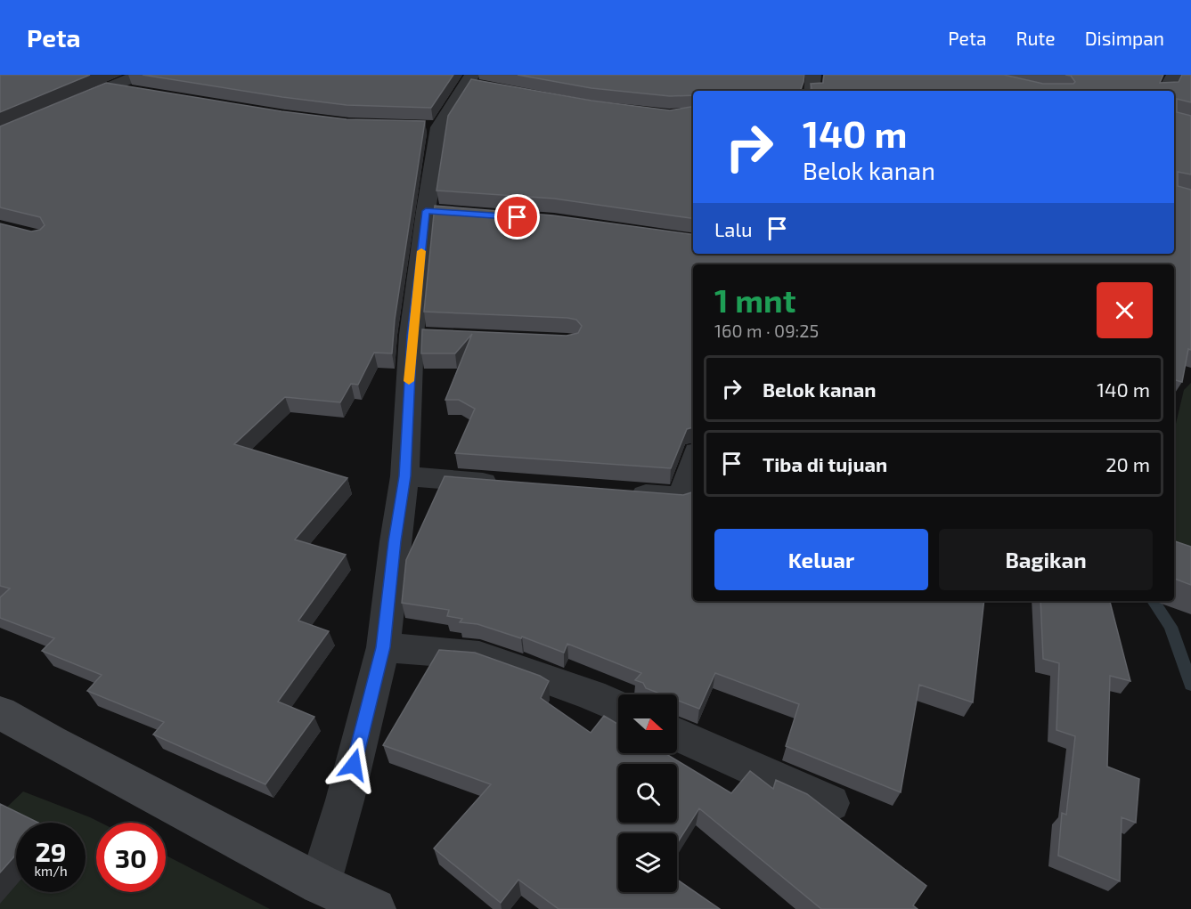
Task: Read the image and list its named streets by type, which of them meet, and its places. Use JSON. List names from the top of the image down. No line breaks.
{"north":"right","page":{"header":"Peta","nav":["Peta","Rute","Disimpan"],"turn":["140 m","Belok kanan"],"then":"Lalu","heading":["1 mnt","160 m · 09:25"],"list":[{"name":"Belok kanan","value":"140 m"},{"name":"Tiba di tujuan","value":"20 m"}],"buttons":["Keluar","Bagikan"],"speed":"29 km/h","limit":"30"}}
